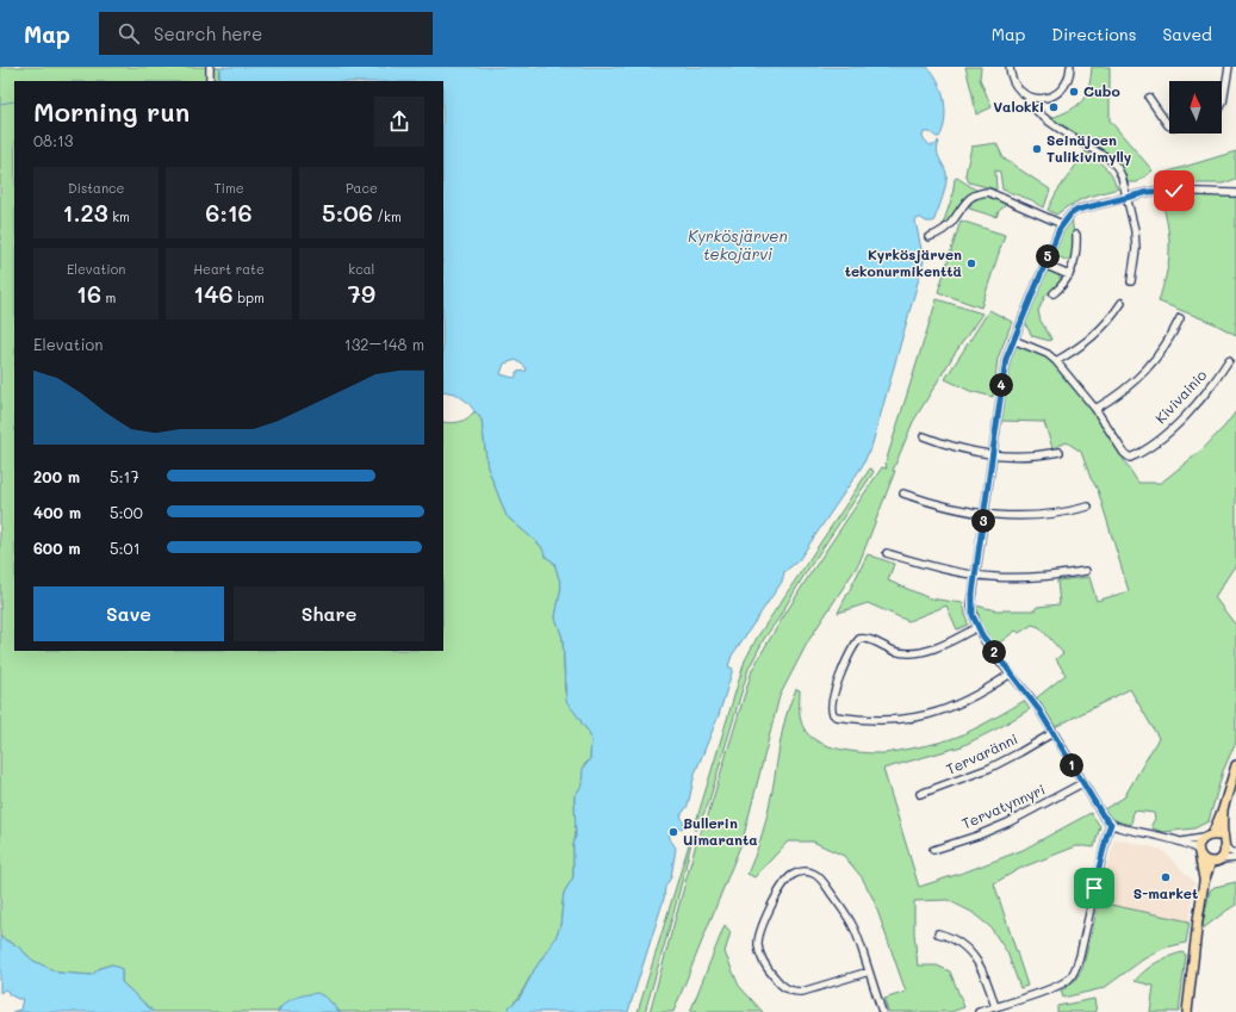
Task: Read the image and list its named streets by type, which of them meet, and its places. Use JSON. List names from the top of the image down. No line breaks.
{"streets":{"street":["Kivivainio","Tervaränni","Tervatynnyri"]},"water":["Kyrkösjärven tekojärvi"],"places":["Cubo","Valokki","Seinäjoen Tulikivimylly","Kyrkösjärven tekonurmikenttä","Bullerin Uimaranta","S-market"],"north":"top","page":{"header":"Map","search":"Search here","nav":["Map","Directions","Saved"],"heading":["Morning run","08:13"],"stats":[["Distance","1.23 km"],["Time","6:16"],["Pace","5:06 /km"],["Elevation","16 m"],["Heart rate","146 bpm"],["kcal","79"]],"pins":["5","4","3","2","1"],"chart":["Elevation","132–148 m"],"list":[{"name":"200 m","note":"5:17"},{"name":"400 m","note":"5:00"},{"name":"600 m","note":"5:01"}],"buttons":["Save","Share"]}}
